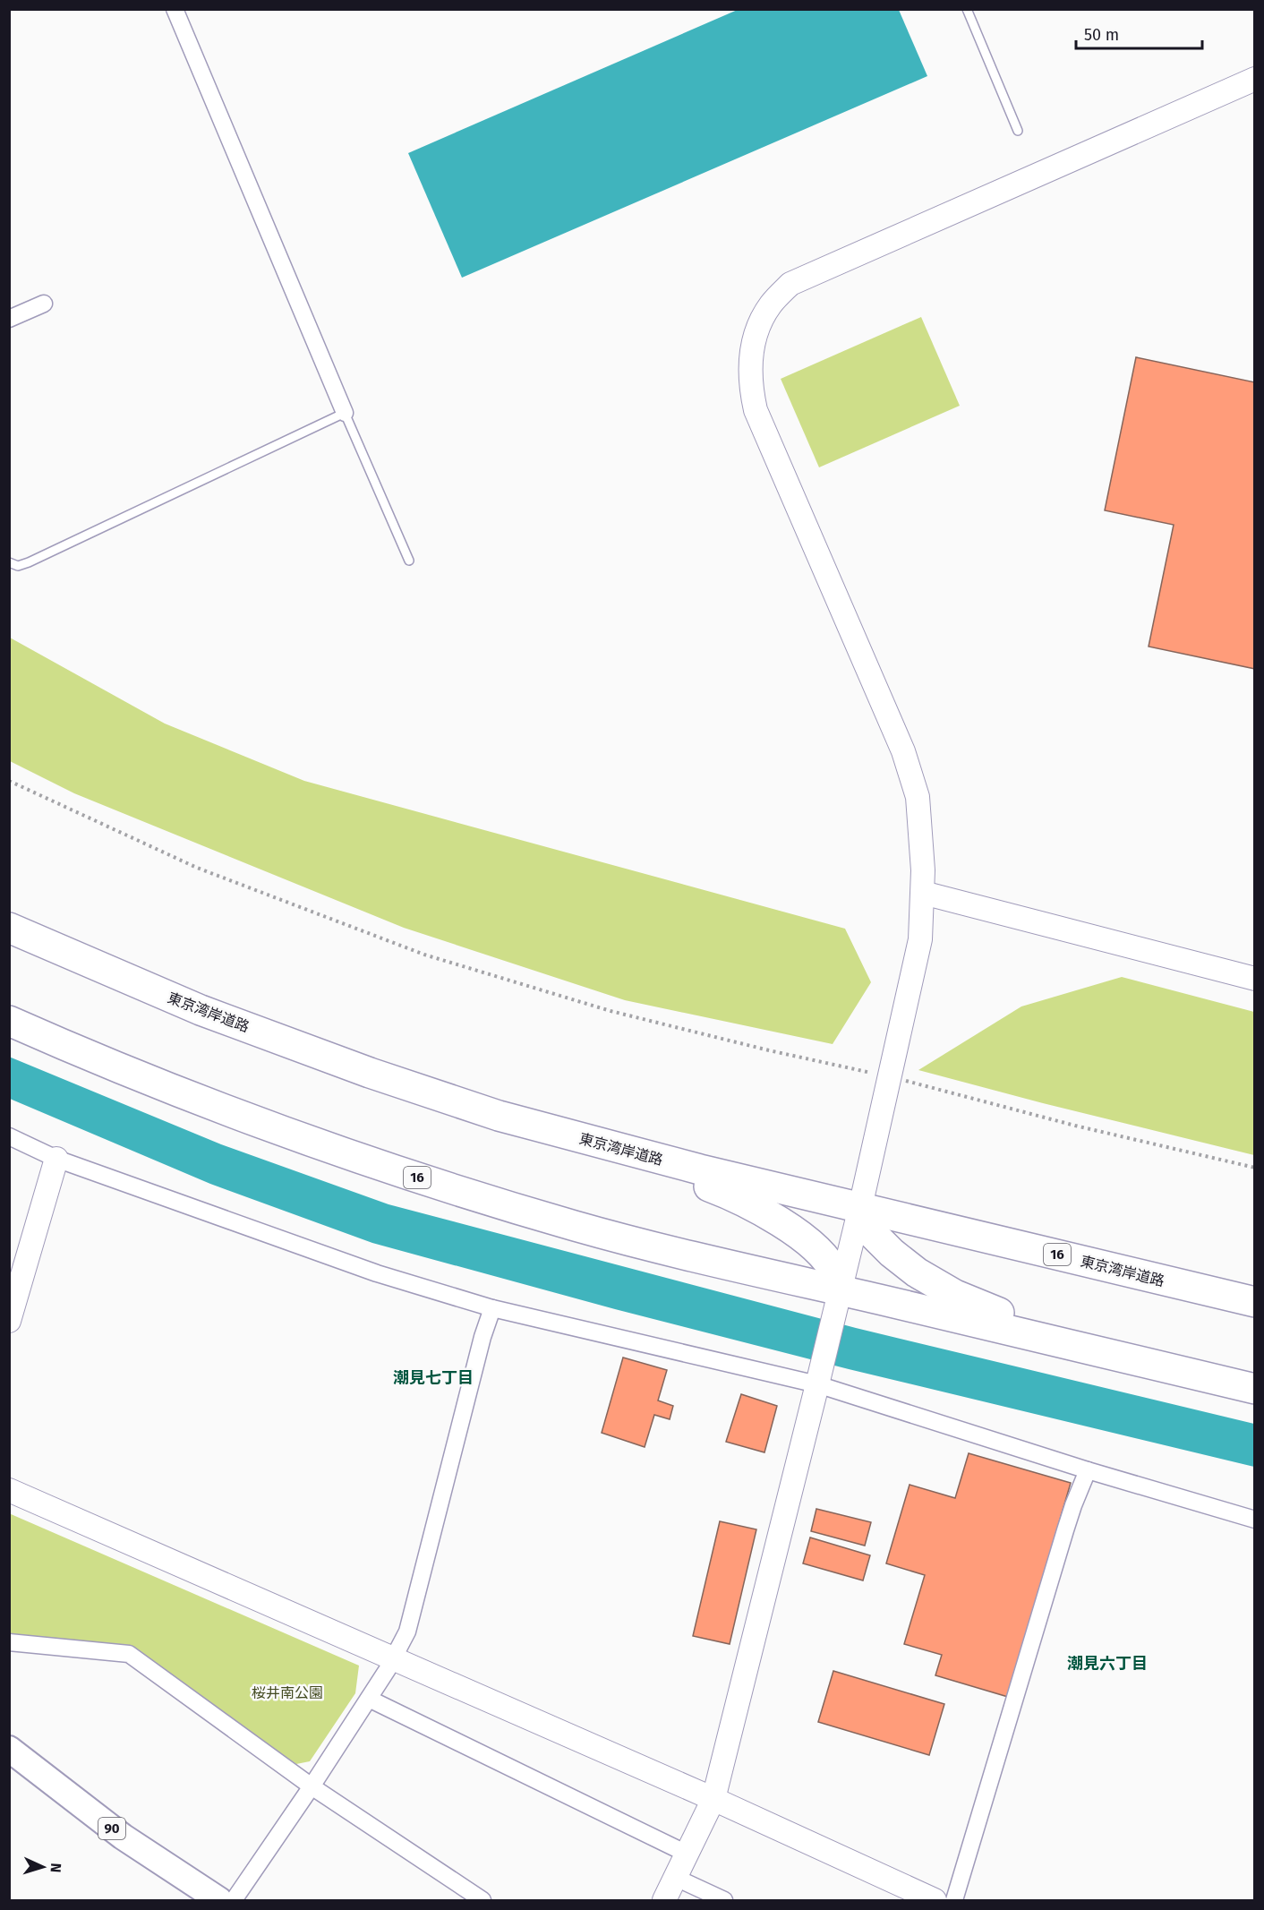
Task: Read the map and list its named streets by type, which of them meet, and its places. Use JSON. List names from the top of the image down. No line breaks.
{"streets":{"highway":["東京湾岸道路","16"],"main road":["90"]},"districts":["潮見七丁目","潮見六丁目"],"parks":["桜井南公園"],"scale_bar":"50 m","north":"right"}
